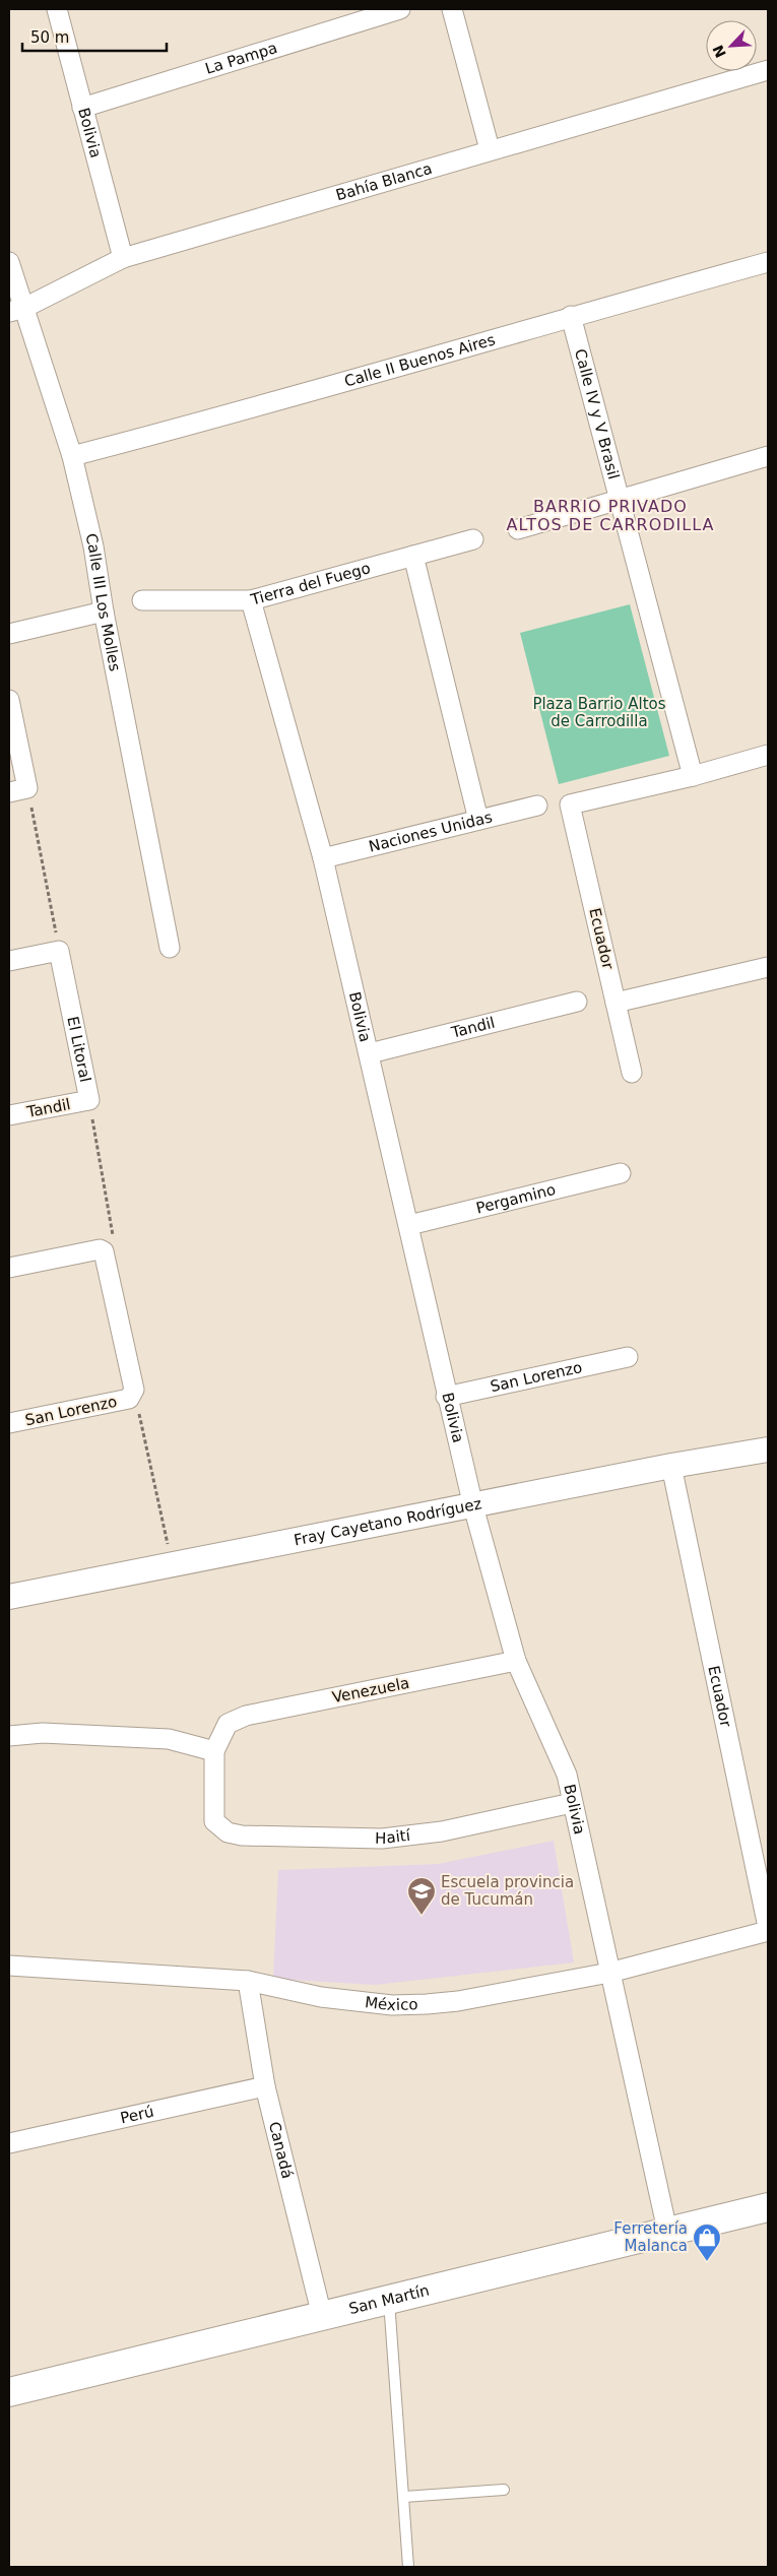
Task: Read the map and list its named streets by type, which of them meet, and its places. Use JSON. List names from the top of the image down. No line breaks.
{"streets":{"main road":["San Martín"],"street":["La Pampa","Bolivia","Bahía Blanca","Calle II Buenos Aires","Calle IV y V Brasil","Tierra del Fuego","Calle III Los Molles","Naciones Unidas","Ecuador","Tandil","El Litoral","Pergamino","San Lorenzo","Fray Cayetano Rodríguez","Venezuela","Haití","México","Perú","Canadá"]},"crossings":[["La Pampa","Bolivia"],["Bolivia","Bahía Blanca"],["Bolivia","Tierra del Fuego"],["Bolivia","Naciones Unidas"],["Bolivia","Tandil"],["Bolivia","Pergamino"],["Bolivia","San Lorenzo"],["Bolivia","Fray Cayetano Rodríguez"],["Bolivia","Venezuela"],["Bolivia","Haití"],["Bolivia","México"],["Bolivia","San Martín"],["Bahía Blanca","Calle III Los Molles"],["Calle II Buenos Aires","Calle IV y V Brasil"],["Calle II Buenos Aires","Calle III Los Molles"],["Calle IV y V Brasil","Ecuador"],["Ecuador","Fray Cayetano Rodríguez"],["Ecuador","México"],["Tandil","El Litoral"],["Venezuela","Haití"],["México","Canadá"],["Perú","Canadá"],["Canadá","San Martín"]],"districts":["BARRIO PRIVADO ALTOS DE CARRODILLA"],"parks":["Plaza Barrio Altos de Carrodilla"],"places":{"school or university":["Escuela provincia de Tucumán"],"shop":["Ferretería Malanca"]},"scale_bar":"50 m","north":"bottom left"}
